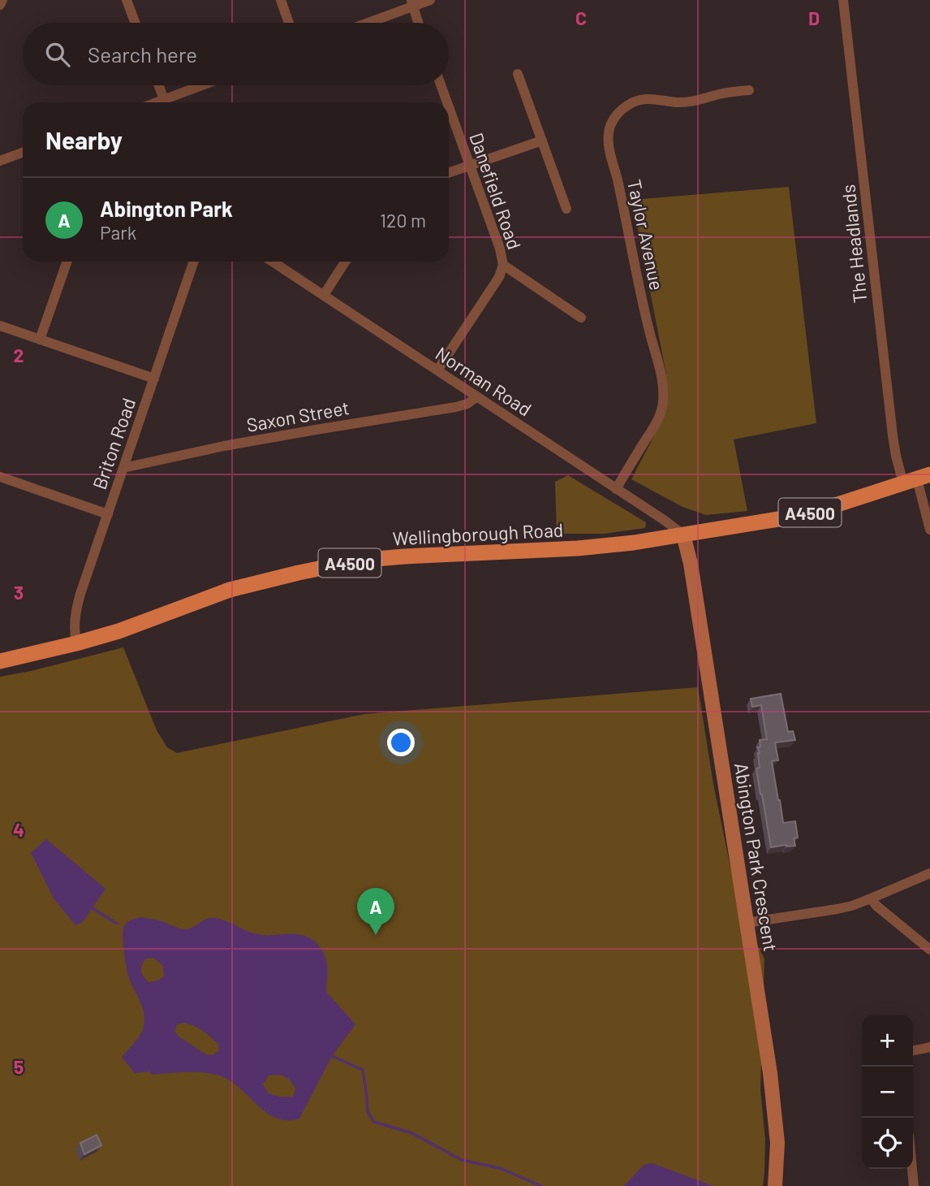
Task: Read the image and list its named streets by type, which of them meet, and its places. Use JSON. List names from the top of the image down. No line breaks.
{"streets":{"main road":["A4500","Wellingborough Road"],"street":["Danefield Road","Taylor Avenue","The Headlands","Norman Road","Saxon Street","Briton Road","Abington Park Crescent"]},"crossings":[["Danefield Road","Norman Road"],["Taylor Avenue","Norman Road"],["The Headlands","Wellingborough Road"],["Norman Road","Saxon Street"],["Norman Road","Wellingborough Road"],["Norman Road","Abington Park Crescent"],["Saxon Street","Briton Road"],["Briton Road","Wellingborough Road"],["Wellingborough Road","Abington Park Crescent"]],"page":{"search":"Search here","heading":"Nearby","list":[{"mark":"A","name":"Abington Park","note":"Park","value":"120 m"}],"pins":"A","map_buttons":["+","−"]},"grid":{"columns":["C","D"],"rows":["2","3","4","5"]}}
